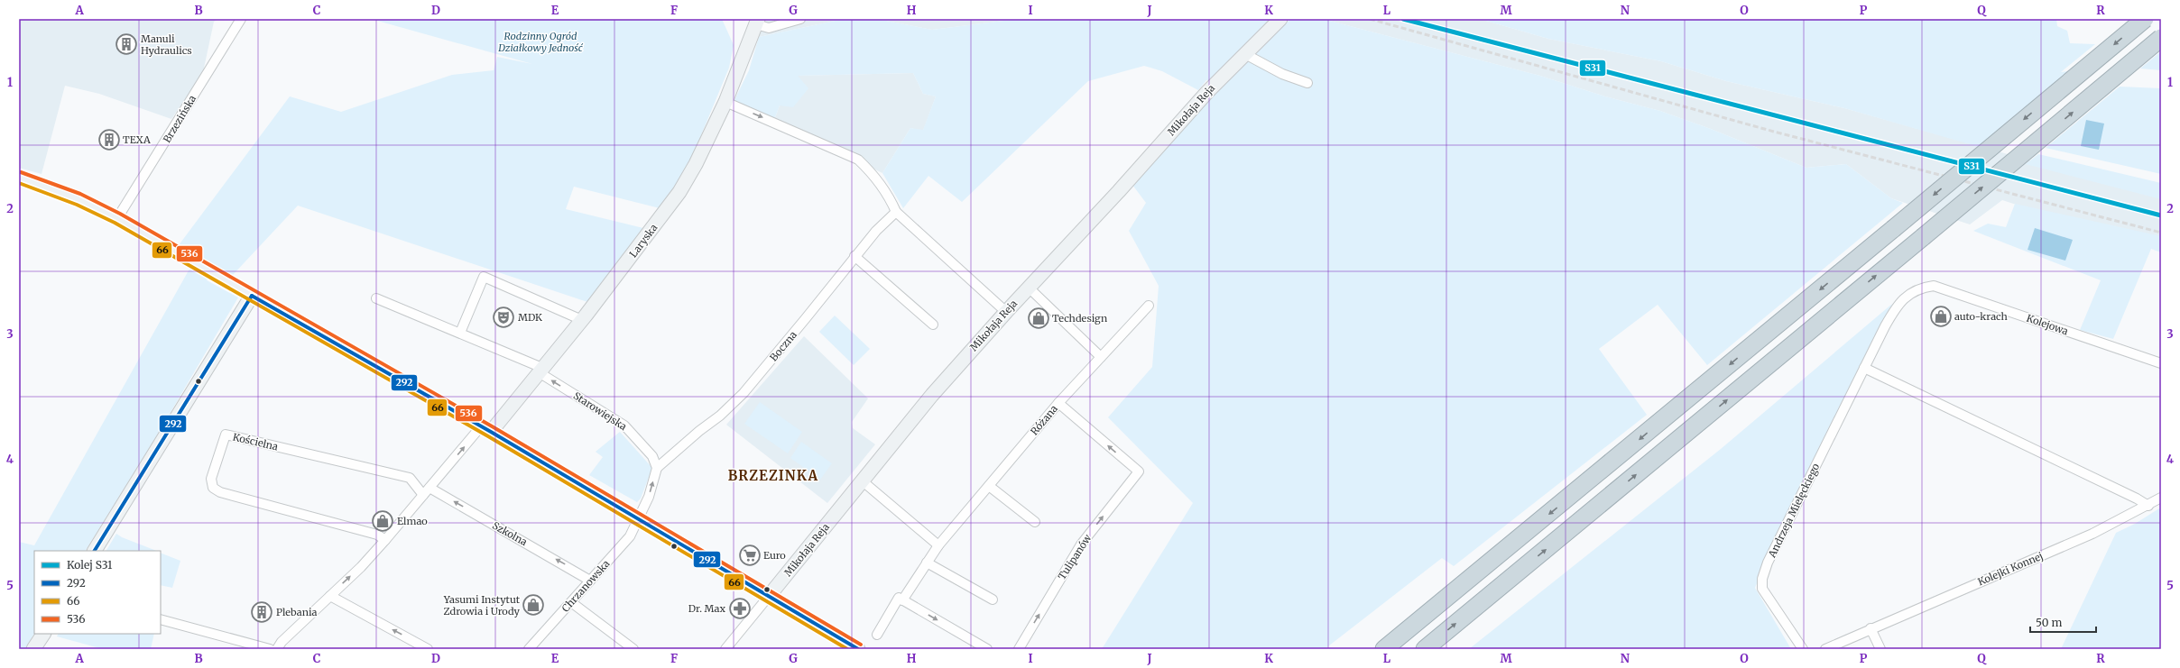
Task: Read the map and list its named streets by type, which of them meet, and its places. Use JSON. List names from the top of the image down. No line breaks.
{"streets":{"street":["Mikołaja Reja","Brzezińska","Laryska","Kolejowa","Boczna","Starowiejska","Różana","Kościelna","Andrzeja Mielęckiego","Szkolna","Tulipanów","Kolejki Konnej","Chrzanowska"]},"crossings":[["Laryska","Starowiejska"],["Kolejowa","Andrzeja Mielęckiego"],["Boczna","Starowiejska"],["Różana","Tulipanów"],["Kościelna","Szkolna"],["Szkolna","Chrzanowska"]],"districts":["BRZEZINKA"],"parks":["Rodzinny Ogród Działkowy Jedność"],"places":{"building":["Manuli Hydraulics","TEXA","Plebania"],"shop":["auto-krach","Techdesign","Elmao","Yasumi Instytut Zdrowia i Urody"],"theatre":["MDK"],"supermarket":["Euro"],"pharmacy":["Dr. Max"]},"lines":["rail line S31","transit line 536","transit line 66","transit line 292"],"legend":["Kolej S31","292","66","536"],"scale_bar":"50 m","grid":{"columns":["A","B","C","D","E","F","G","H","I","J","K","L","M","N","O","P","Q","R"],"rows":["1","2","3","4","5"]}}
